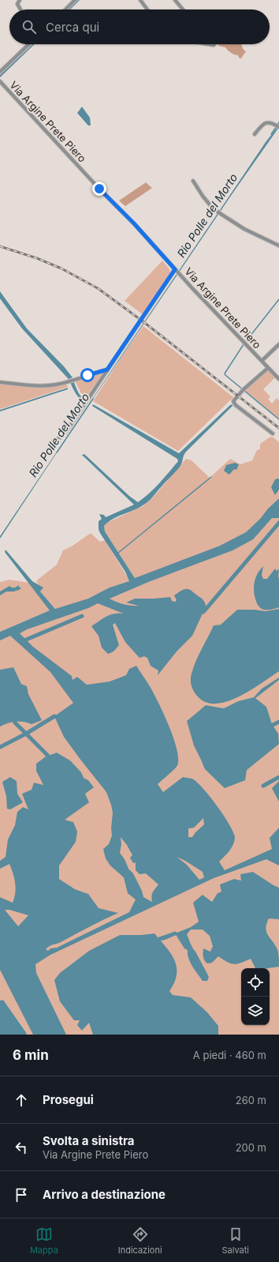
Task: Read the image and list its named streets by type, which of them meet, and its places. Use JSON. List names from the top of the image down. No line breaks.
{"streets":{"street":["Via Argine Prete Piero"]},"water":["Rio Polle del Morto"],"page":{"search":"Cerca qui","heading":["6 min","A piedi · 460 m"],"list":[["Prosegui","260 m"],["Svolta a sinistra","Via Argine Prete Piero","200 m"],"Arrivo a destinazione"],"nav":["Mappa","Indicazioni","Salvati"]}}
